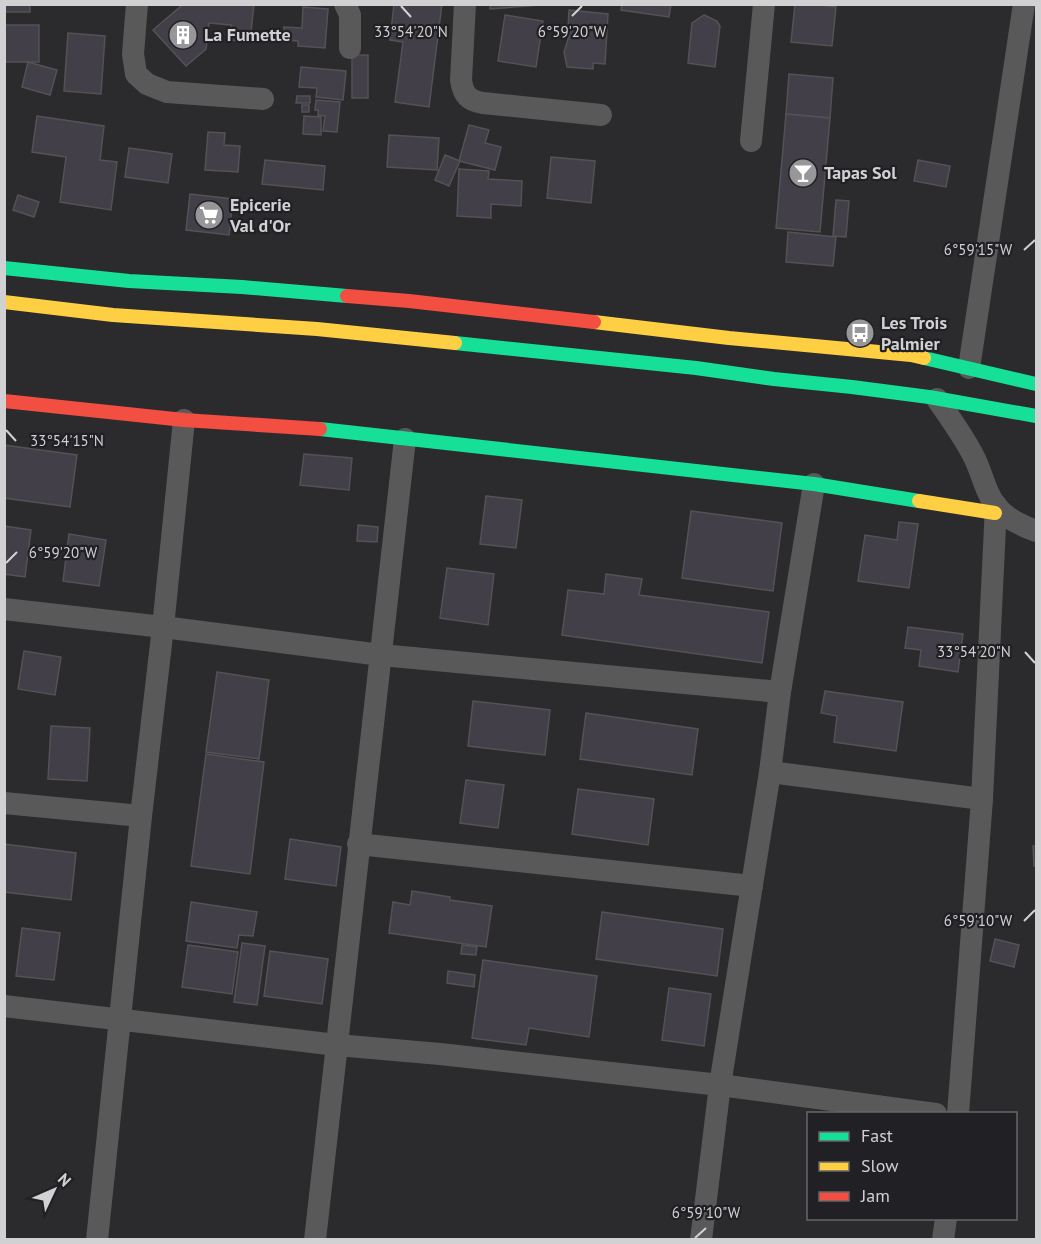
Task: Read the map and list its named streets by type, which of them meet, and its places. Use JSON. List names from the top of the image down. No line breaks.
{"places":{"building":["La Fumette"],"bar":["Tapas Sol"],"supermarket":["Epicerie Val d'Or"],"bus stop":["Les Trois Palmier"]},"legend":["Fast","Slow","Jam"],"north":"top right","coordinates":["6°59'20\"W","33°54'20\"N","6°59'15\"W","33°54'15\"N","6°59'10\"W"]}
